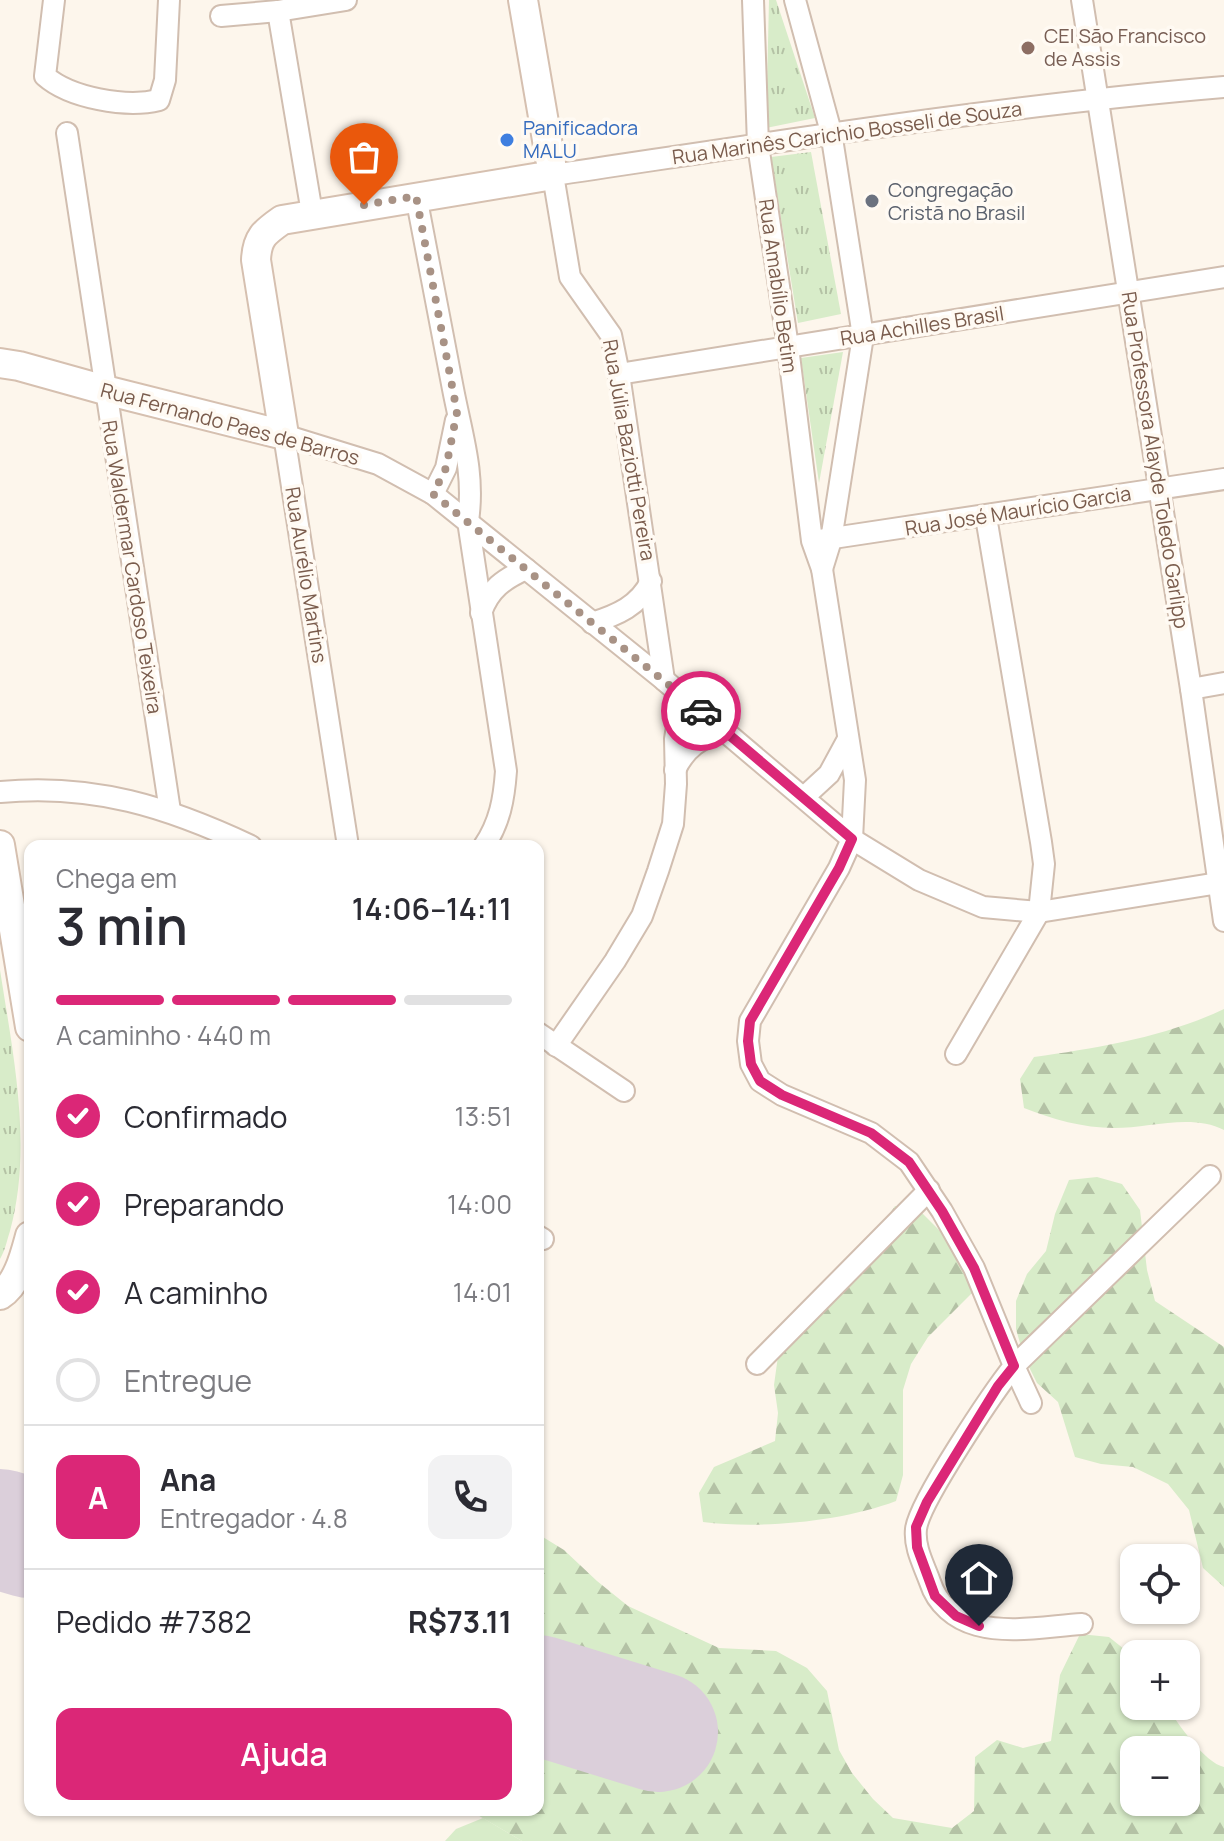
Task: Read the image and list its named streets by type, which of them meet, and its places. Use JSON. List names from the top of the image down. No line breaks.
{"streets":{"street":["Rua Marinês Carichio Bosseli de Souza","Rua Amabílio Betim","Rua Achilles Brasil","Rua Fernando Paes de Barros","Rua Júlia Baziotti Pereira","Rua Professora Alayde Toledo Garlipp","Rua José Maurício Garcia","Rua Waldermar Cardoso Teixeira","Rua Aurélio Martins"]},"crossings":[["Rua Marinês Carichio Bosseli de Souza","Rua Amabílio Betim"],["Rua Marinês Carichio Bosseli de Souza","Rua Júlia Baziotti Pereira"],["Rua Marinês Carichio Bosseli de Souza","Rua Professora Alayde Toledo Garlipp"],["Rua Marinês Carichio Bosseli de Souza","Rua Aurélio Martins"],["Rua Amabílio Betim","Rua Achilles Brasil"],["Rua Amabílio Betim","Rua Fernando Paes de Barros"],["Rua Amabílio Betim","Rua José Maurício Garcia"],["Rua Achilles Brasil","Rua Júlia Baziotti Pereira"],["Rua Achilles Brasil","Rua Professora Alayde Toledo Garlipp"],["Rua Fernando Paes de Barros","Rua Júlia Baziotti Pereira"],["Rua Fernando Paes de Barros","Rua Professora Alayde Toledo Garlipp"],["Rua Fernando Paes de Barros","Rua Waldermar Cardoso Teixeira"],["Rua Fernando Paes de Barros","Rua Aurélio Martins"],["Rua Professora Alayde Toledo Garlipp","Rua José Maurício Garcia"]],"places":["CEI São Francisco de Assis","Panificadora MALU","Congregação Cristã no Brasil"],"page":{"heading":["3 min","Chega em","14:06–14:11"],"panel":["Ana","Entregador · 4.8","Pedido #7382","R$73.11"],"bar":"A caminho · 440 m","list":[["Confirmado","13:51"],["Preparando","14:00"],["A caminho","14:01"],"Entregue"],"round":"A","map_buttons":["+","−"],"buttons":"Ajuda"}}
